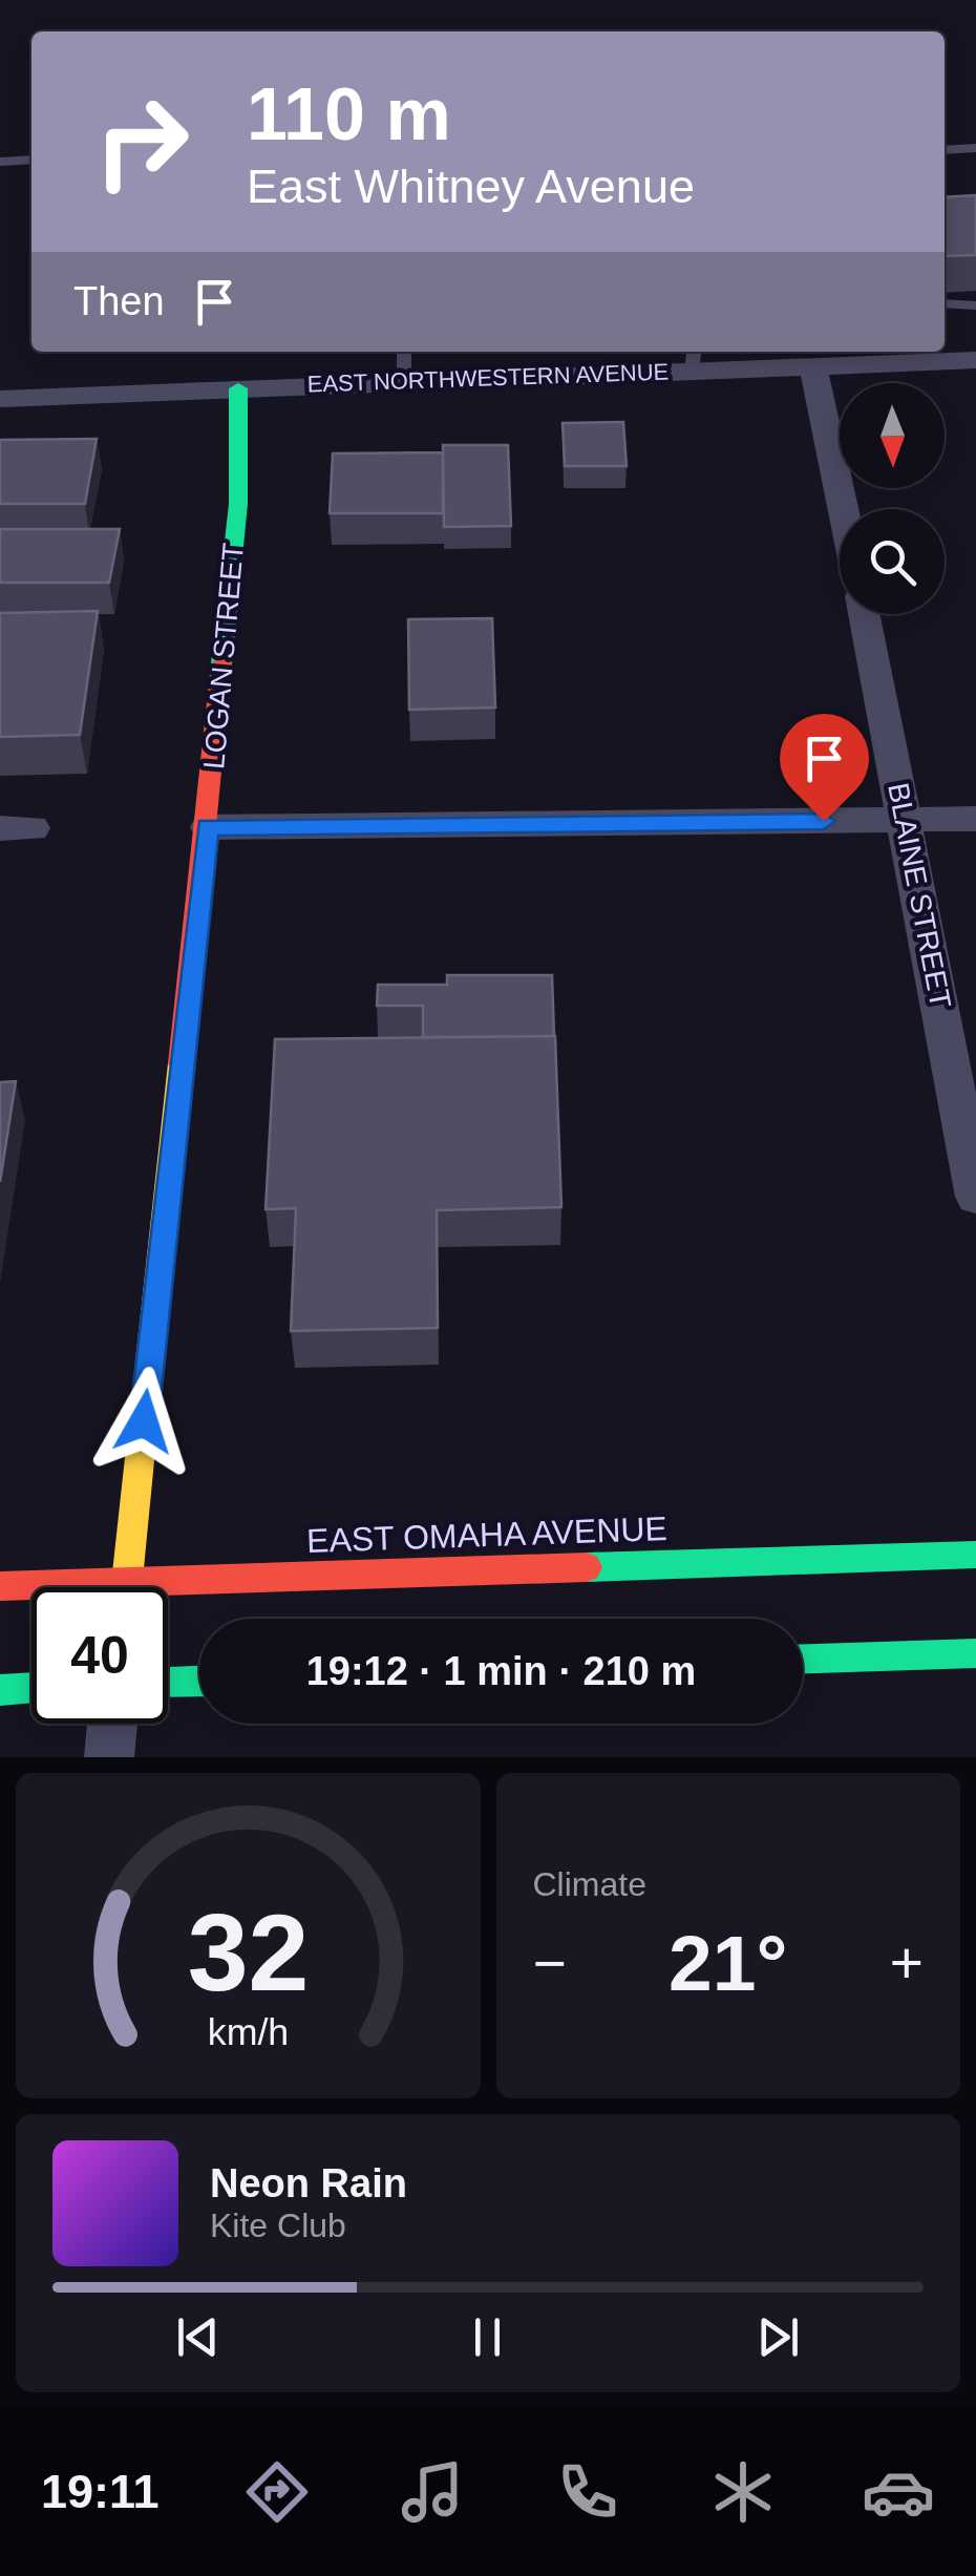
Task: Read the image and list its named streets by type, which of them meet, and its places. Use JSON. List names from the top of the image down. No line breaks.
{"streets":{"main road":["LOGAN STREET","EAST OMAHA AVENUE"],"street":["EAST NORTHWESTERN AVENUE","BLAINE STREET"]},"crossings":[["EAST NORTHWESTERN AVENUE","LOGAN STREET"],["LOGAN STREET","EAST OMAHA AVENUE"]],"north":"bottom","page":{"turn":["110 m","East Whitney Avenue"],"then":"Then","limit":"40","trip":"19:12 · 1 min · 210 m","tile":"Climate","heat":["−","21°","+"],"song":["Neon Rain","Kite Club"],"tabs":"19:11","gauge":["32","km/h"]}}
